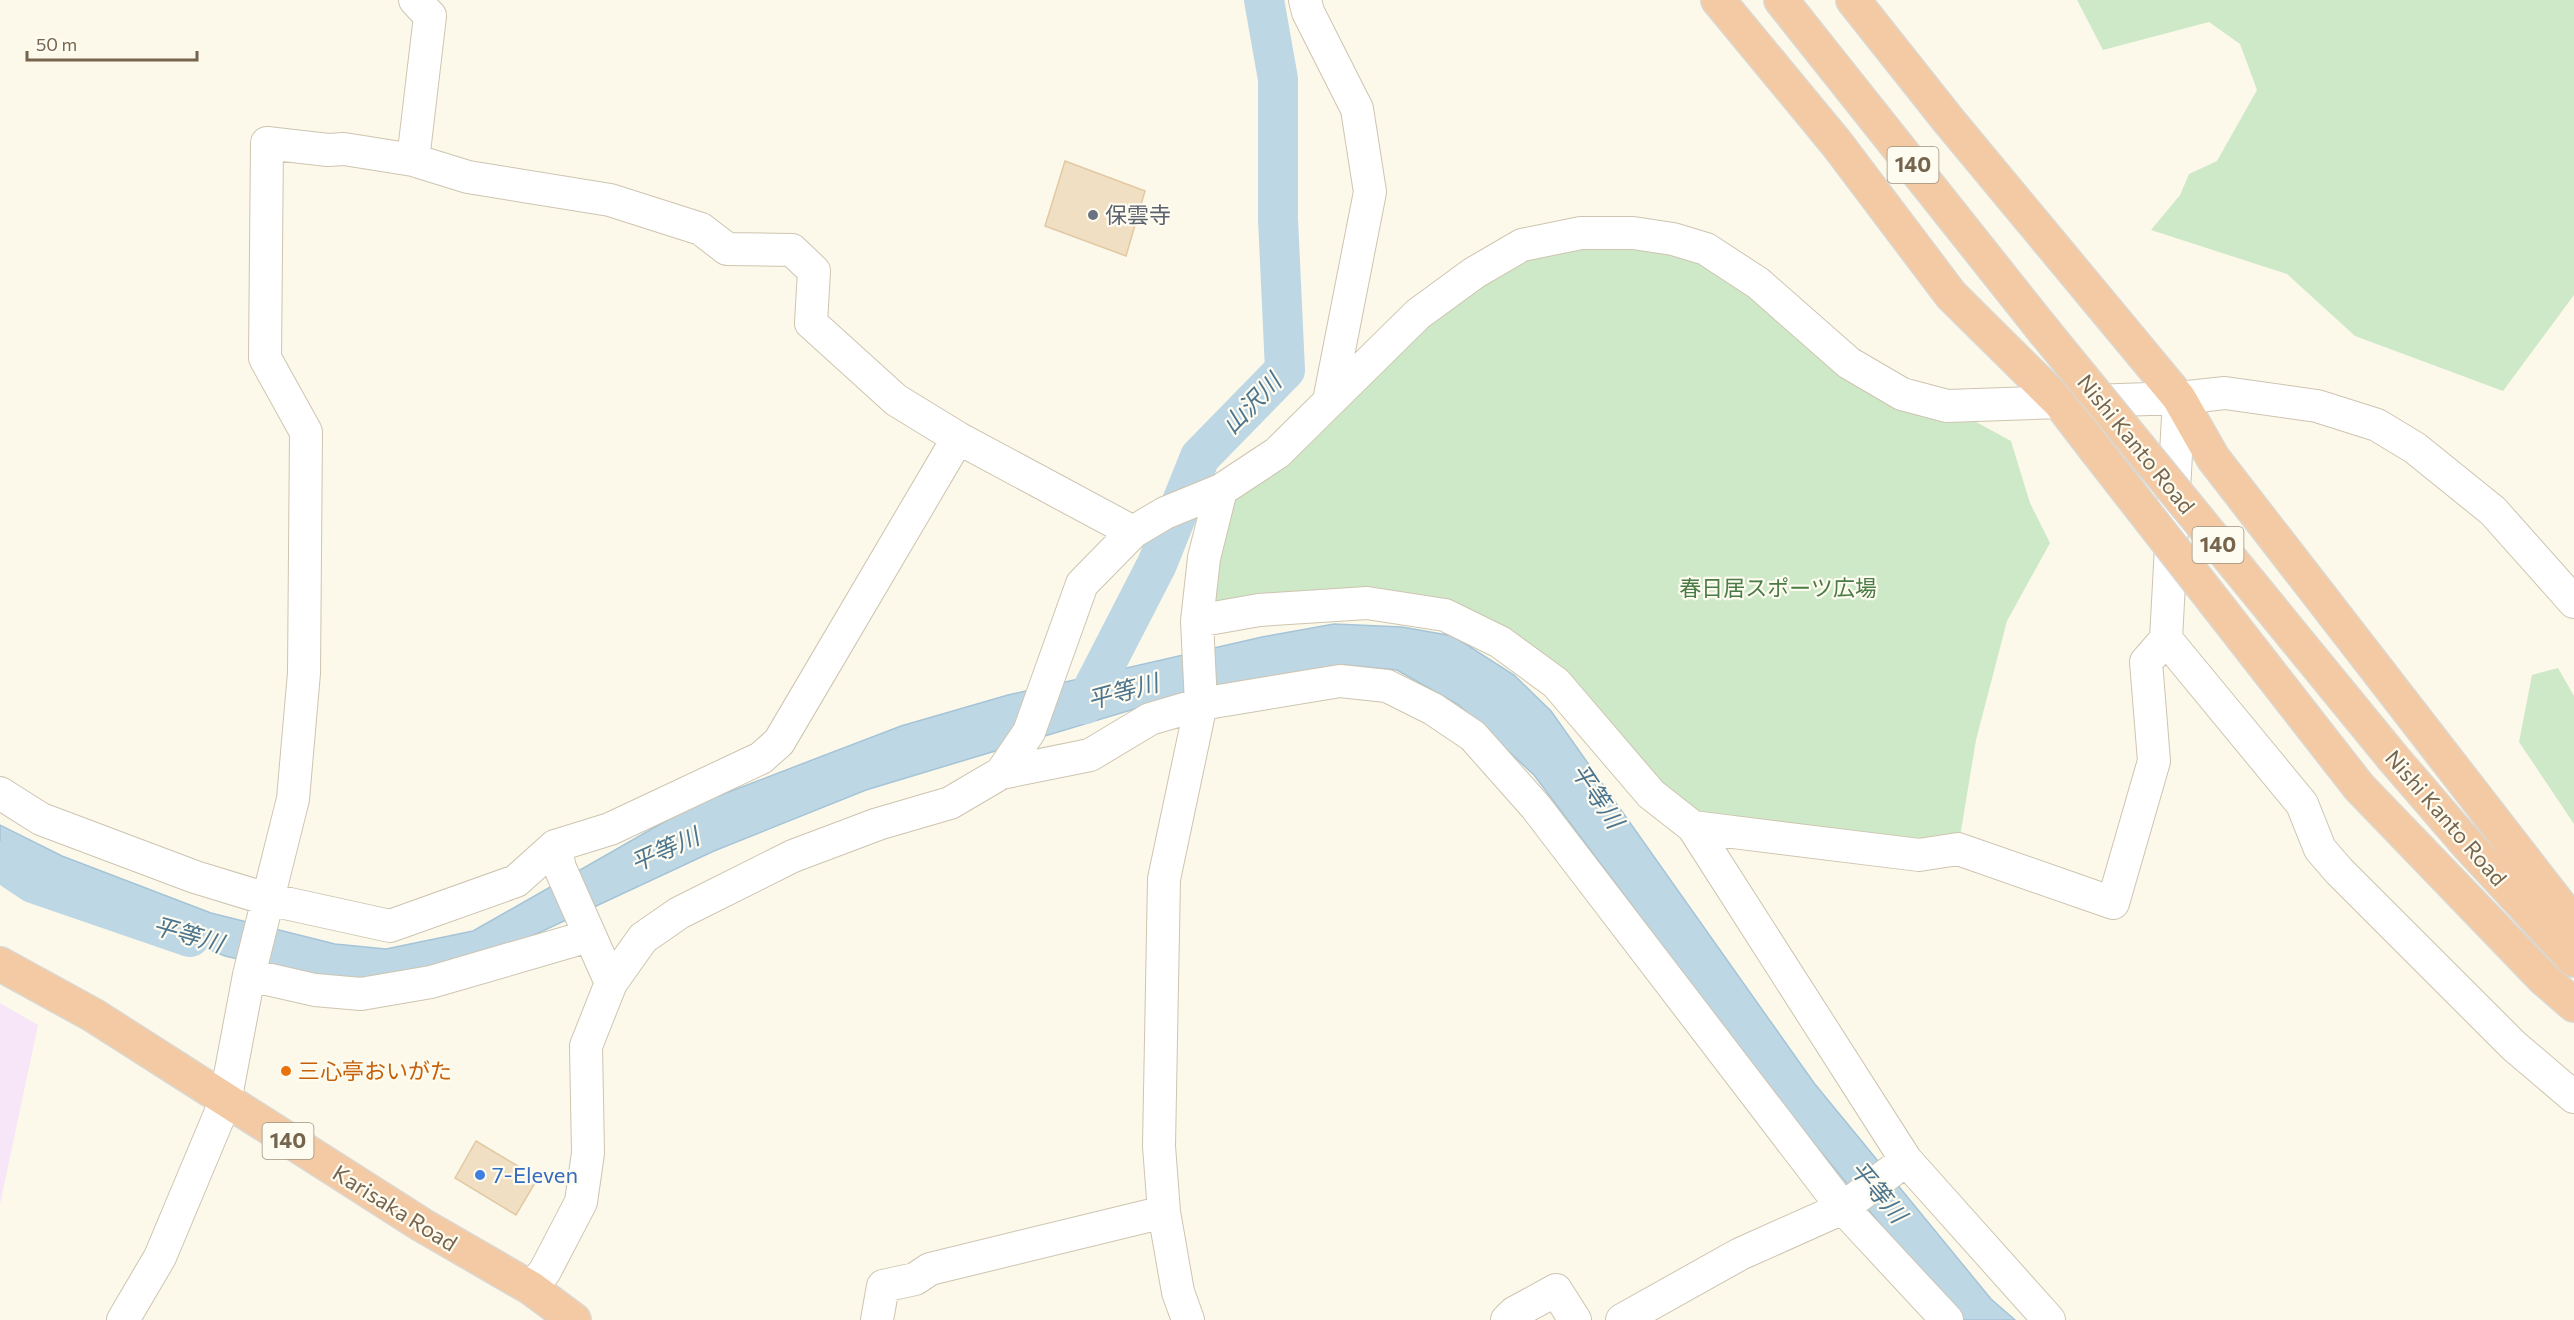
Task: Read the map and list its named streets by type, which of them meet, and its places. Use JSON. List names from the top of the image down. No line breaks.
{"streets":{"highway":["140","Nishi Kanto Road","Karisaka Road"]},"water":["山沢川","平等川"],"parks":["春日居スポーツ広場"],"places":["保雲寺","三心亭おいがた","7-Eleven"],"scale_bar":"50 m"}
